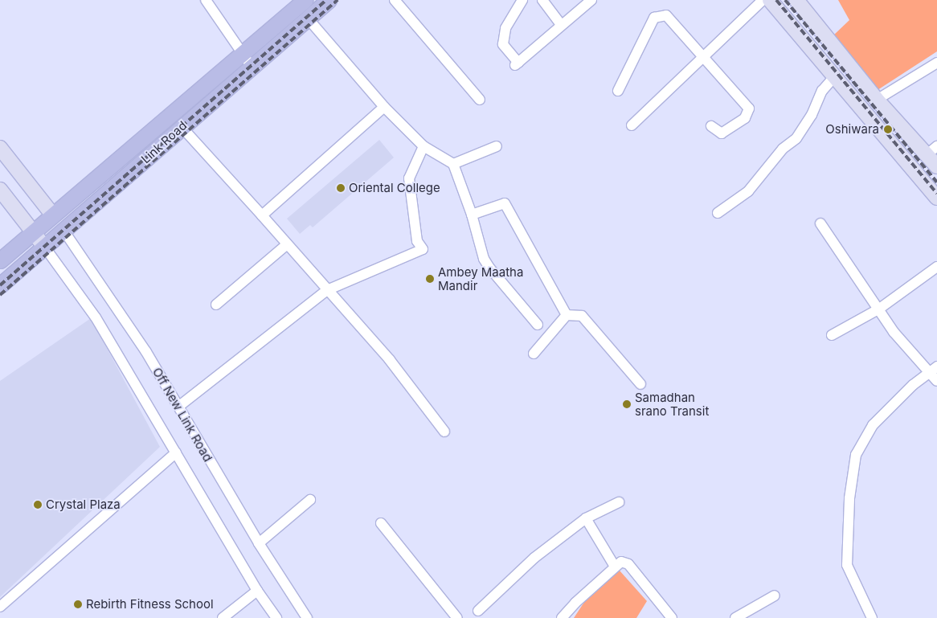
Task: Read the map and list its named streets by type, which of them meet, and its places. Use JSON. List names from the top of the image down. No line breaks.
{"streets":{"main road":["Link Road","Off New Link Road"]},"crossings":[["Link Road","Off New Link Road"]],"places":["Oshiwara","Oriental College","Ambey Maatha Mandir","Samadhan srano Transit","Crystal Plaza","Rebirth Fitness School"]}
